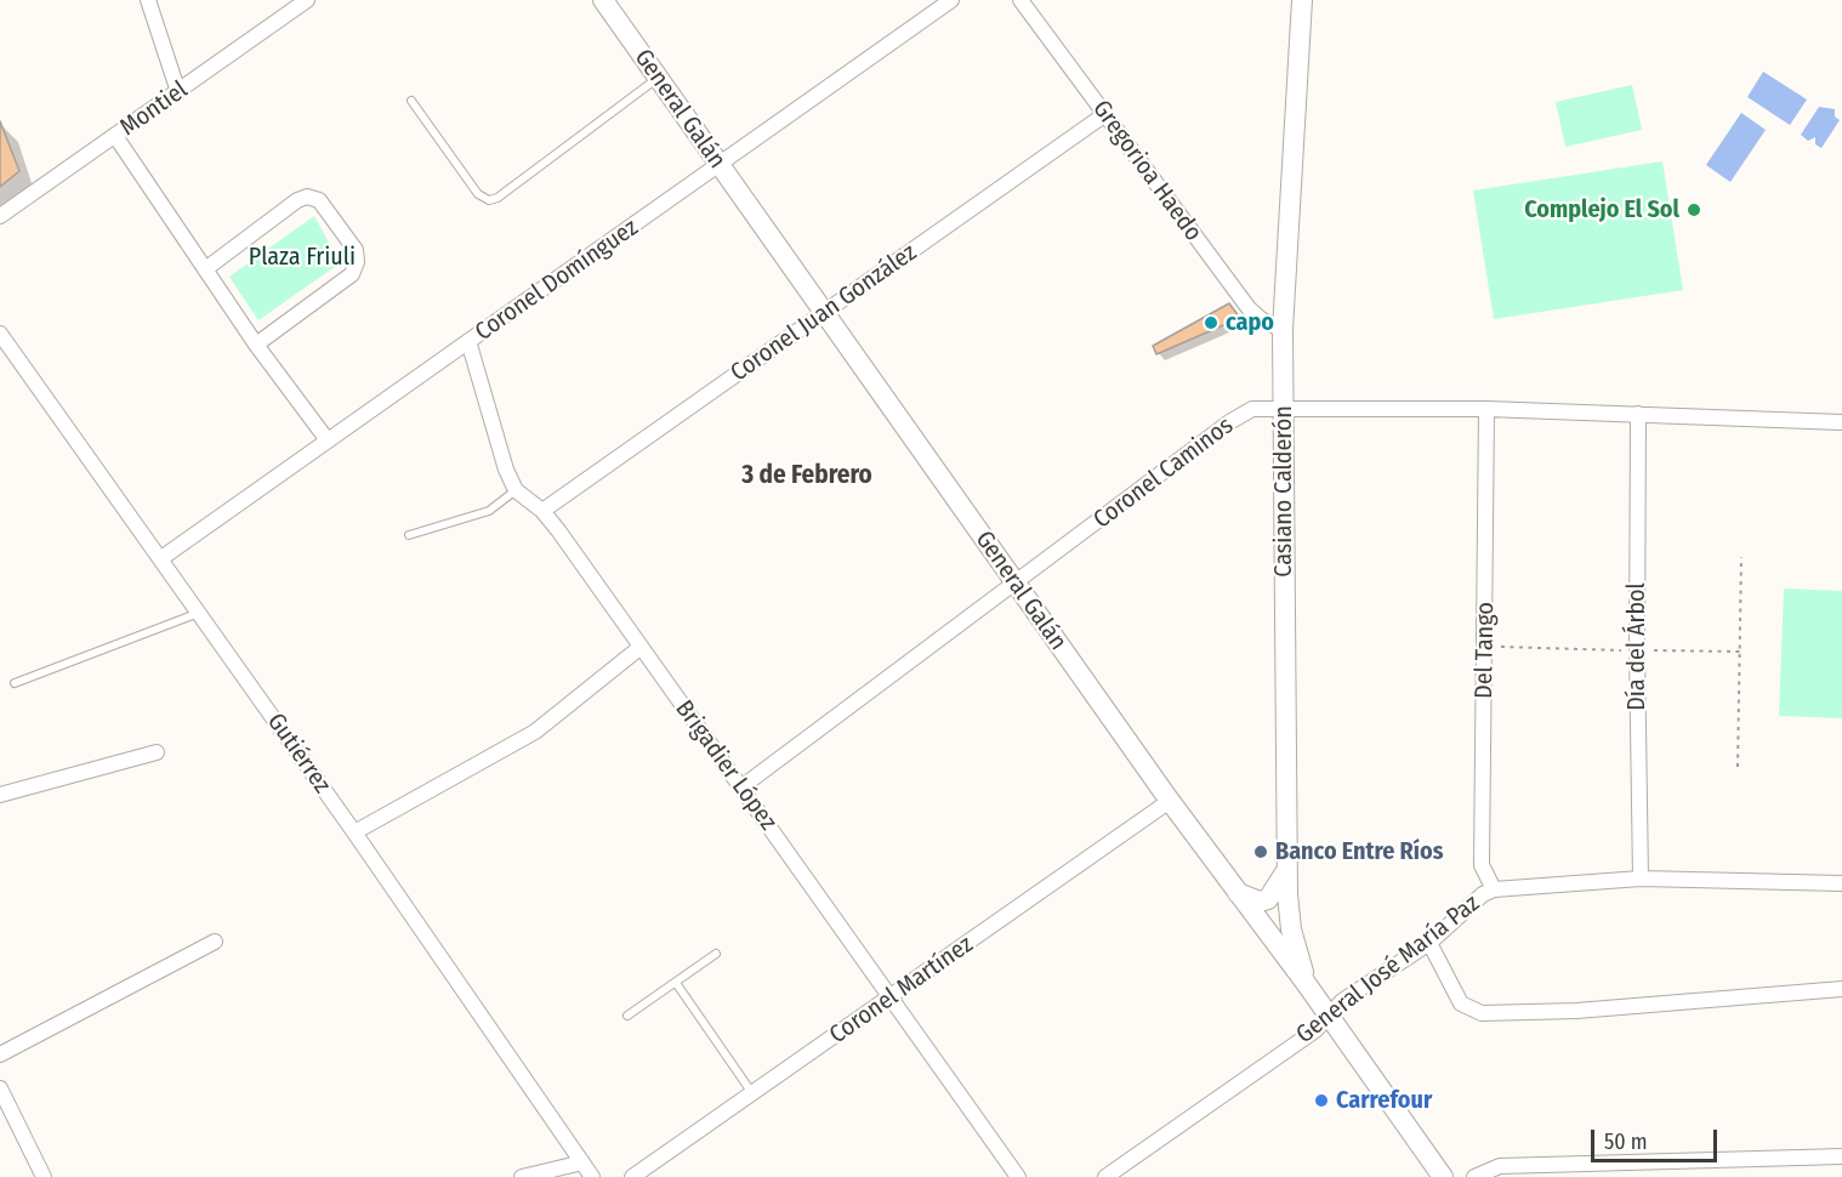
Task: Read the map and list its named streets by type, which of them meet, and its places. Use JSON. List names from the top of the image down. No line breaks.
{"streets":{"street":["Montiel","General Galán","Gregorioa Haedo","Coronel Domínguez","Coronel Juan González","Coronel Caminos","Casiano Calderón","Día del Árbol","Del Tango","Gutiérrez","Brigadier López","General José María Paz","Coronel Martínez"]},"crossings":[["General Galán","Coronel Domínguez"],["General Galán","Coronel Juan González"],["General Galán","Coronel Caminos"],["General Galán","Casiano Calderón"],["General Galán","General José María Paz"],["General Galán","Coronel Martínez"],["Gregorioa Haedo","Coronel Juan González"],["Gregorioa Haedo","Casiano Calderón"],["Coronel Domínguez","Gutiérrez"],["Coronel Domínguez","Brigadier López"],["Coronel Juan González","Brigadier López"],["Coronel Caminos","Casiano Calderón"],["Coronel Caminos","Día del Árbol"],["Coronel Caminos","Del Tango"],["Coronel Caminos","Brigadier López"],["Día del Árbol","General José María Paz"],["Del Tango","General José María Paz"],["Brigadier López","Coronel Martínez"]],"districts":["3 de Febrero"],"parks":["Plaza Friuli"],"places":["Complejo El Sol","capo","Banco Entre Ríos","Carrefour"],"scale_bar":"50 m"}
